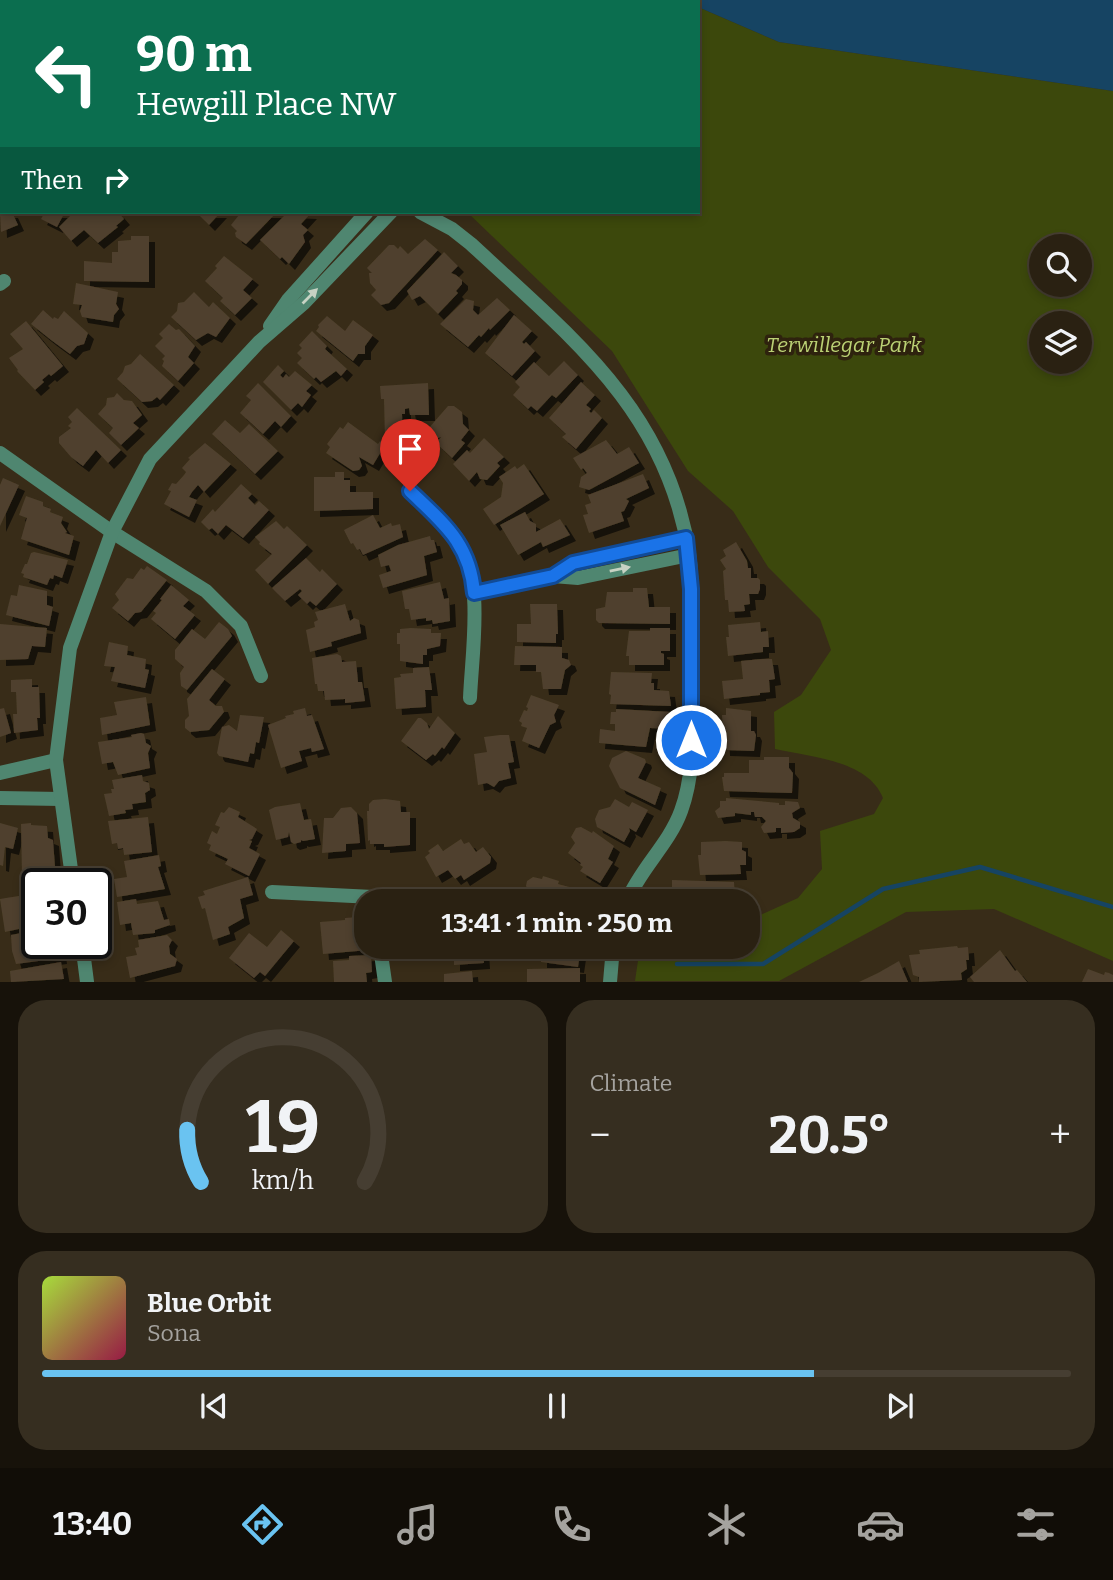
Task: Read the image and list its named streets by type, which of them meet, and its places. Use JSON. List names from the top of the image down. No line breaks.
{"parks":["Terwillegar Park"],"page":{"turn":["90 m","Hewgill Place NW"],"then":"Then","limit":"30","trip":"13:41 · 1 min · 250 m","tile":"Climate","heat":["−","20.5°","+"],"song":["Blue Orbit","Sona"],"tabs":"13:40","gauge":["19","km/h"]}}
